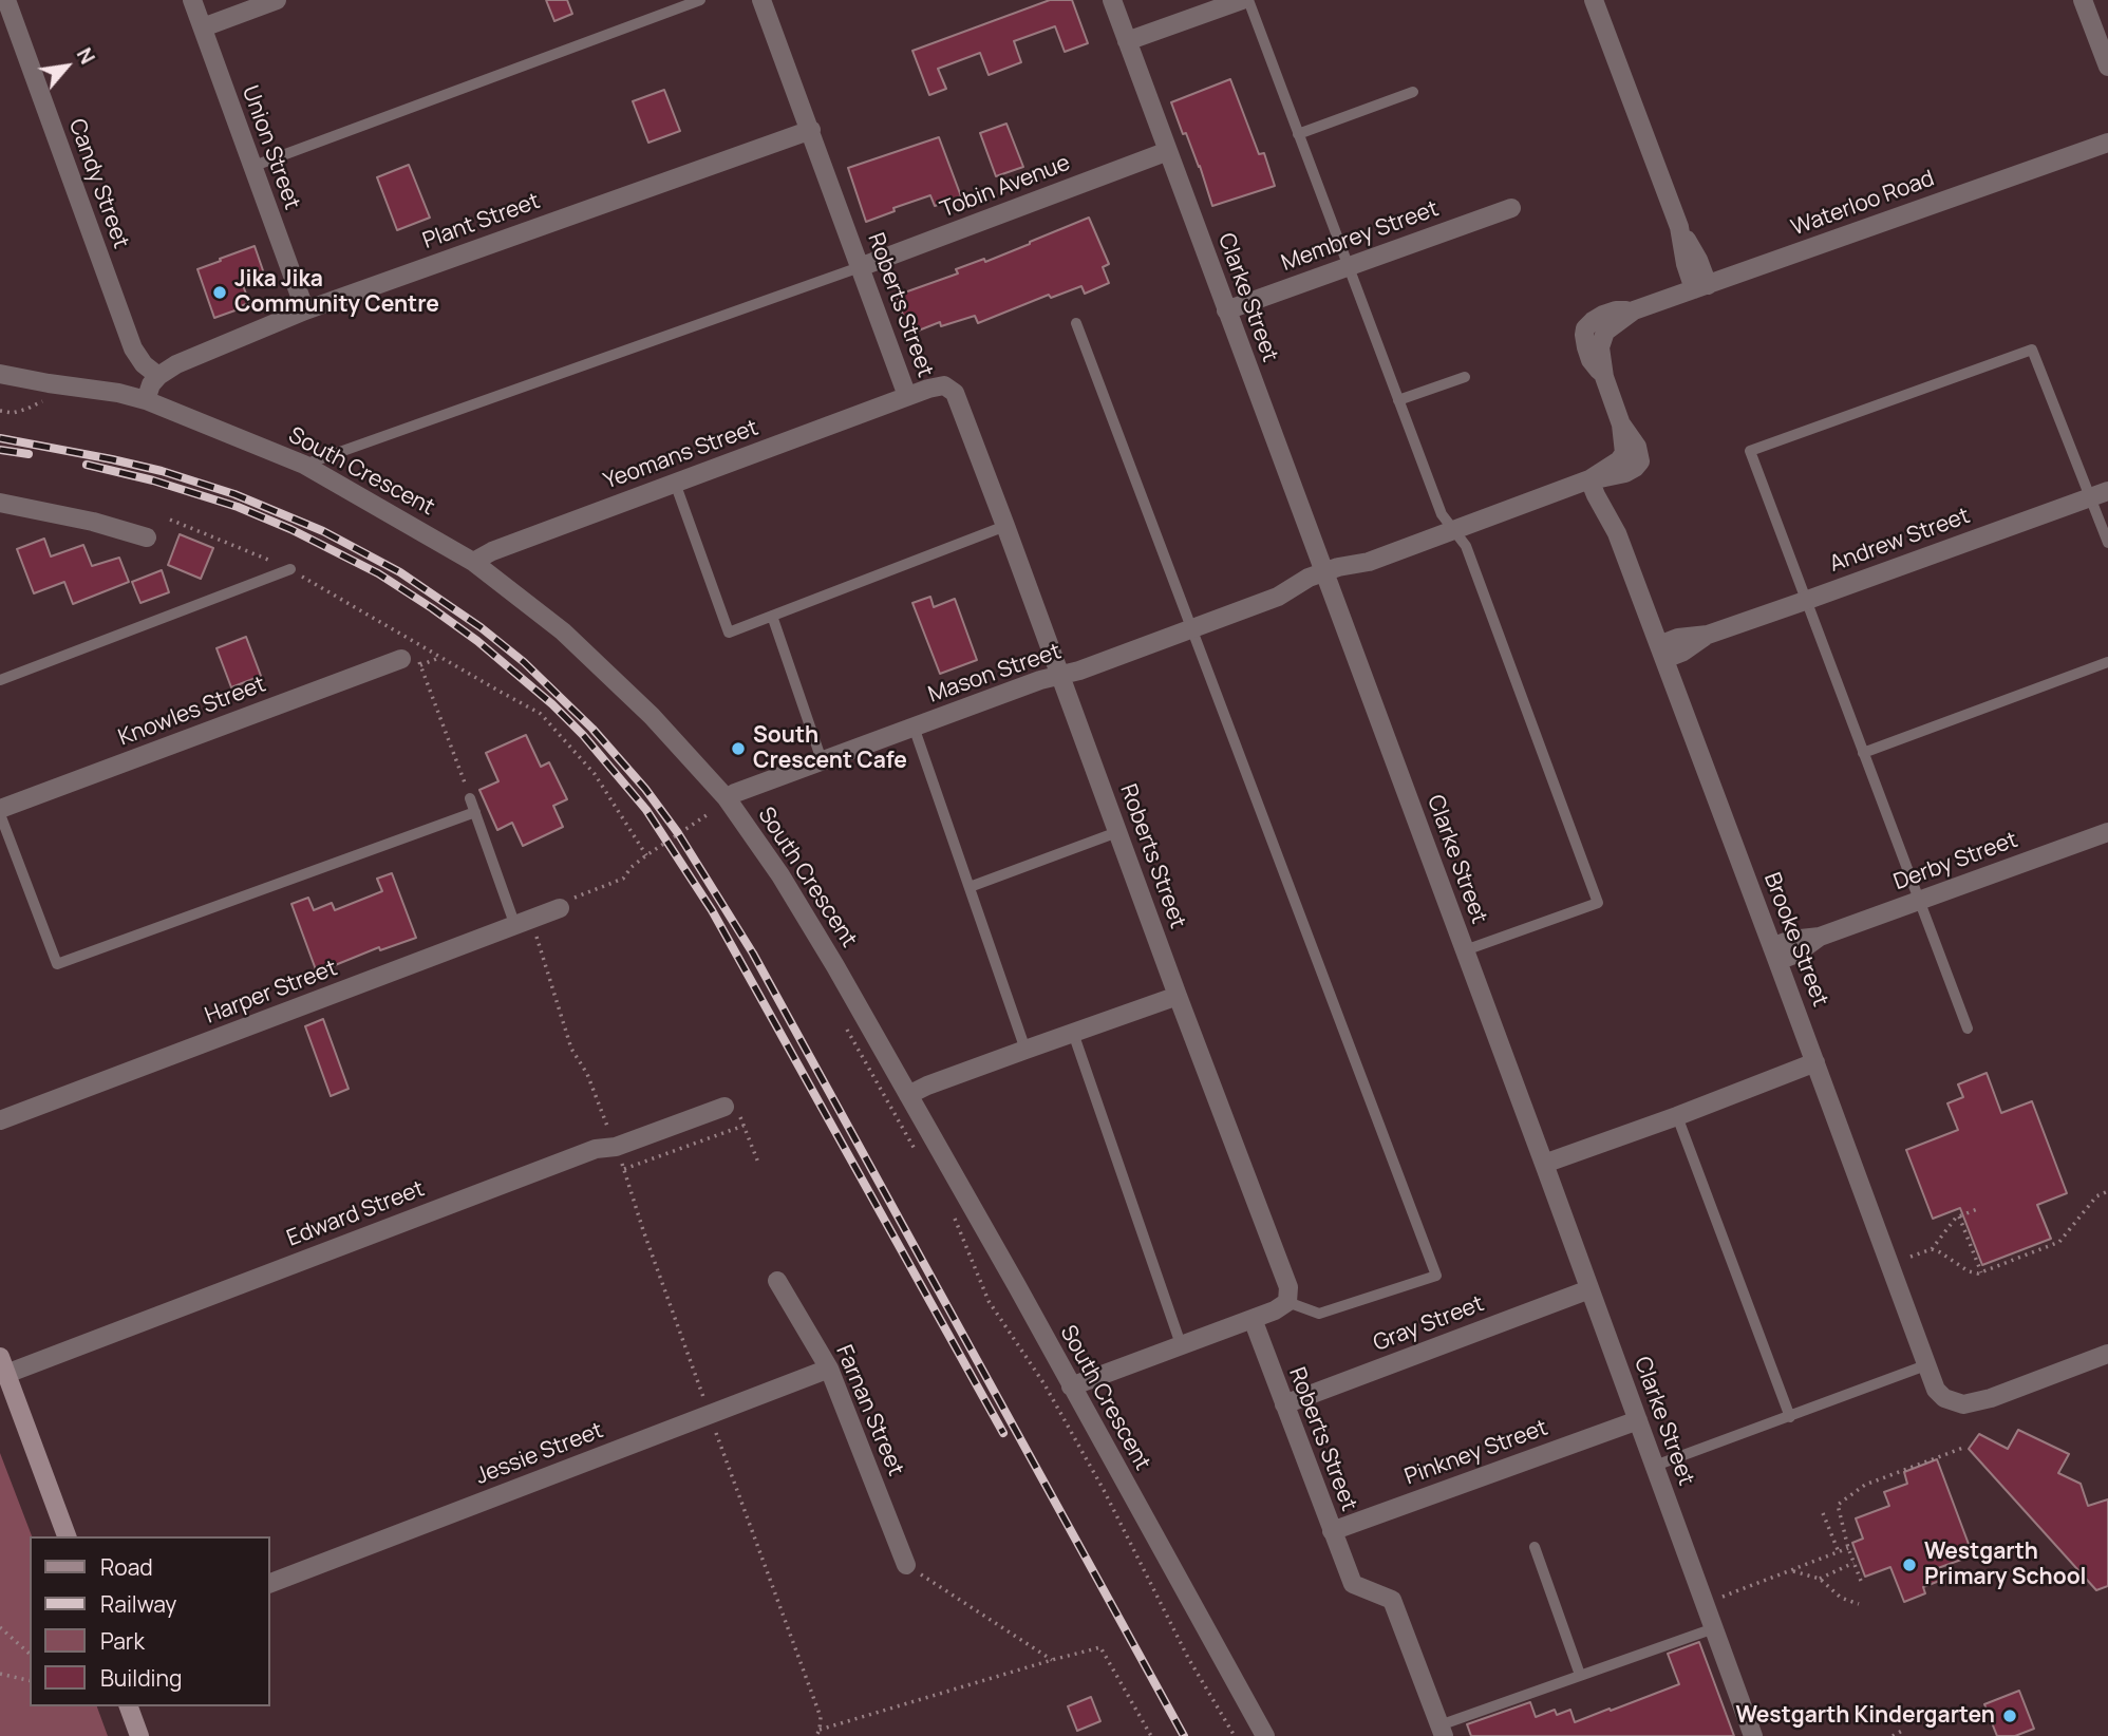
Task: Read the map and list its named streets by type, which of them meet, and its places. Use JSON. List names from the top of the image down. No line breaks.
{"streets":{"street":["Union Street","Candy Street","Tobin Avenue","Waterloo Road","Plant Street","Membrey Street","Clarke Street","Roberts Street","Yeomans Street","South Crescent","Andrew Street","Mason Street","Knowles Street","Derby Street","Brooke Street","Harper Street","Edward Street","Gray Street","Farnan Street","Pinkney Street","Jessie Street"]},"crossings":[["Union Street","Plant Street"],["Candy Street","Plant Street"],["Tobin Avenue","Clarke Street"],["Tobin Avenue","Roberts Street"],["Waterloo Road","Mason Street"],["Plant Street","Roberts Street"],["Membrey Street","Clarke Street"],["Clarke Street","Mason Street"],["Clarke Street","Gray Street"],["Clarke Street","Pinkney Street"],["Roberts Street","Yeomans Street"],["Roberts Street","Mason Street"],["Roberts Street","Gray Street"],["Roberts Street","Pinkney Street"],["Yeomans Street","South Crescent"],["South Crescent","Mason Street"],["Andrew Street","Brooke Street"],["Mason Street","Brooke Street"],["Derby Street","Brooke Street"],["Farnan Street","Jessie Street"]],"places":["Jika Jika Community Centre","South Crescent Cafe","Westgarth Primary School","Westgarth Kindergarten"],"legend":["Road","Railway","Park","Building"],"north":"top right"}
